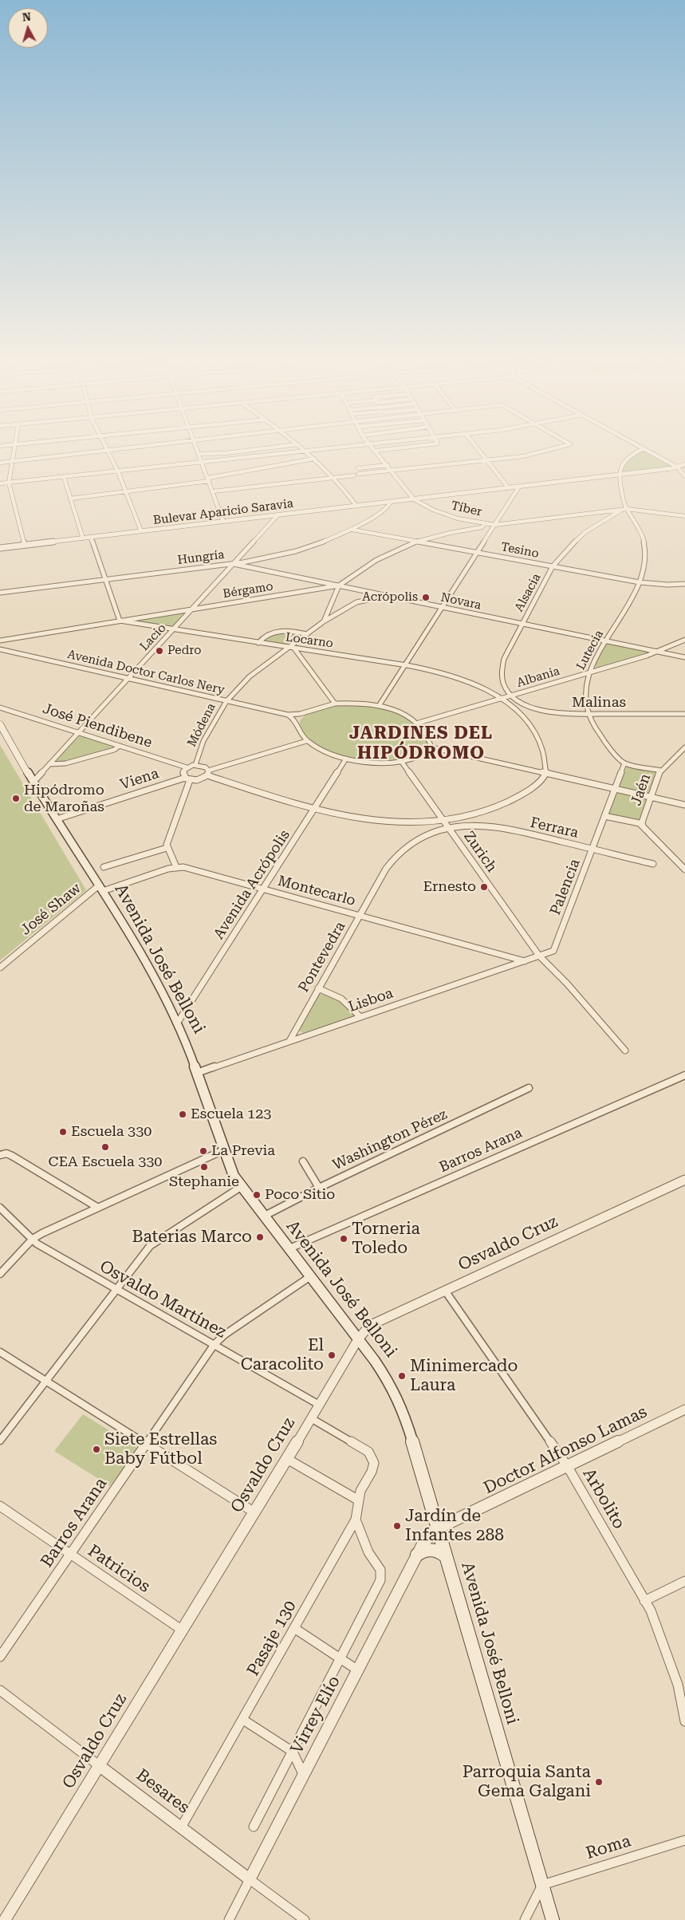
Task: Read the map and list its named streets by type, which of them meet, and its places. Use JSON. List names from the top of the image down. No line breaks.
{"streets":{"main road":["Avenida José Belloni"],"street":["Tíber","Bulevar Aparicio Saravia","Tesino","Hungría","Bérgamo","Alsacia","Novara","Lacio","Locarno","Lutecia","Avenida Doctor Carlos Nery","Albania","Malinas","Módena","José Piendibene","Viena","Jaén","Ferrara","Zurich","Avenida Acrópolis","Palencia","Montecarlo","José Shaw","Pontevedra","Lisboa","Washington Pérez","Barros Arana","Osvaldo Cruz","Osvaldo Martínez","Doctor Alfonso Lamas","Arbolito","Patricios","Pasaje 130","Virrey Elío","Besares","Roma"]},"crossings":[["Tíber","Bulevar Aparicio Saravia"],["Tíber","Bérgamo"],["Bulevar Aparicio Saravia","Hungría"],["Bulevar Aparicio Saravia","Lacio"],["Tesino","Hungría"],["Tesino","Bérgamo"],["Tesino","Alsacia"],["Tesino","Lutecia"],["Hungría","Novara"],["Hungría","Lacio"],["Bérgamo","Novara"],["Bérgamo","Lacio"],["Bérgamo","Locarno"],["Alsacia","Novara"],["Alsacia","Lutecia"],["Novara","Lacio"],["Novara","Lutecia"],["Novara","Albania"],["Novara","Módena"],["Lacio","Locarno"],["Lacio","Avenida Doctor Carlos Nery"],["Lacio","José Piendibene"],["Lacio","Avenida José Belloni"],["Locarno","Albania"],["Locarno","Módena"],["Lutecia","Albania"],["Lutecia","Malinas"],["Lutecia","Palencia"],["Avenida Doctor Carlos Nery","Albania"],["Avenida Doctor Carlos Nery","Módena"],["Albania","Malinas"],["Viena","Avenida José Belloni"],["Ferrara","Zurich"],["Ferrara","Palencia"],["Ferrara","Pontevedra"],["Zurich","Pontevedra"],["Zurich","Lisboa"],["Avenida Acrópolis","Montecarlo"],["Avenida Acrópolis","Avenida José Belloni"],["Palencia","Lisboa"],["Montecarlo","Pontevedra"],["Montecarlo","Lisboa"],["José Shaw","Avenida José Belloni"],["Pontevedra","Lisboa"],["Avenida José Belloni","Lisboa"],["Avenida José Belloni","Washington Pérez"],["Avenida José Belloni","Barros Arana"],["Avenida José Belloni","Osvaldo Cruz"],["Avenida José Belloni","Doctor Alfonso Lamas"],["Avenida José Belloni","Virrey Elío"],["Avenida José Belloni","Roma"],["Barros Arana","Osvaldo Martínez"],["Barros Arana","Patricios"],["Osvaldo Cruz","Osvaldo Martínez"],["Osvaldo Cruz","Arbolito"],["Osvaldo Cruz","Patricios"],["Osvaldo Cruz","Pasaje 130"],["Osvaldo Cruz","Besares"],["Doctor Alfonso Lamas","Arbolito"],["Doctor Alfonso Lamas","Virrey Elío"],["Pasaje 130","Virrey Elío"],["Pasaje 130","Besares"],["Virrey Elío","Besares"]],"districts":["JARDINES DEL HIPÓDROMO"],"places":["Acrópolis","Pedro","Hipódromo de Maroñas","Ernesto","Escuela 123","Escuela 330","CEA Escuela 330","La Previa","Stephanie","Poco Sitio","Baterias Marco","Torneria Toledo","El Caracolito","Minimercado Laura","Siete Estrellas Baby Fútbol","Jardín de Infantes 288","Parroquia Santa Gema Galgani"],"north":"top"}
